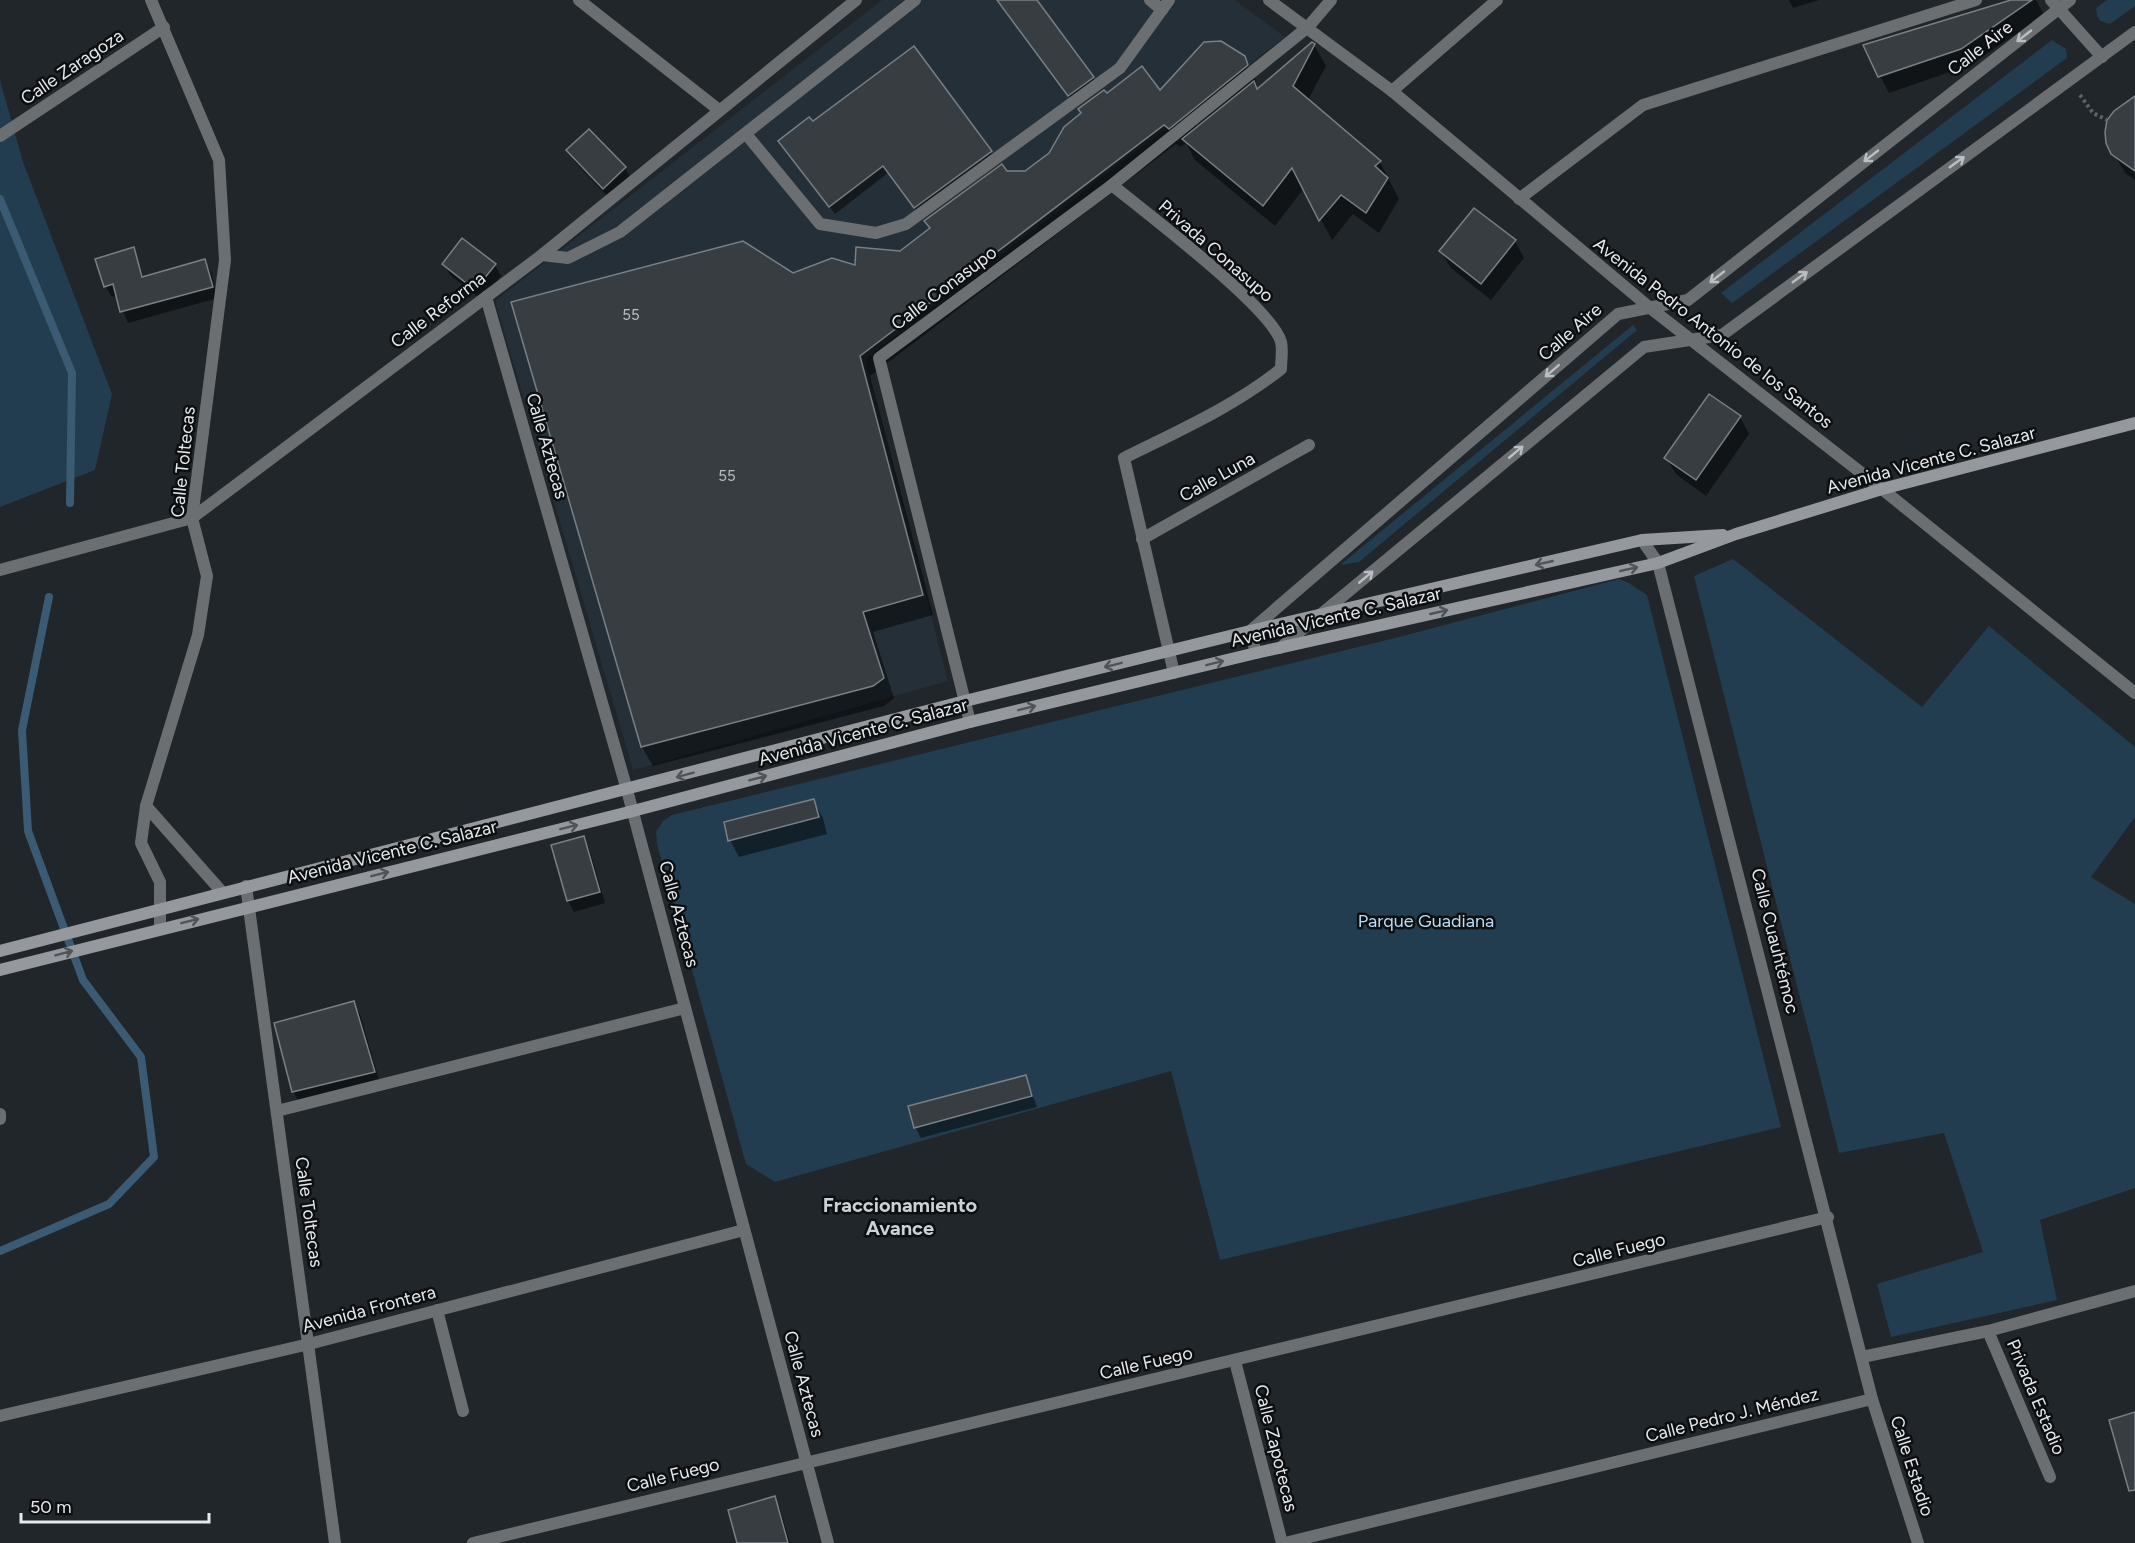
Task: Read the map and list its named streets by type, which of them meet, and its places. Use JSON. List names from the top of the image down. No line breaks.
{"streets":{"main road":["Avenida Vicente C. Salazar"],"street":["Calle Aire","Calle Zaragoza","Privada Conasupo","Calle Conasupo","Calle Reforma","Avenida Pedro Antonio de los Santos","Calle Aztecas","Calle Toltecas","Calle Luna","Calle Cuauhtémoc","Calle Fuego","Avenida Frontera","Privada Estadio","Calle Pedro J. Méndez","Calle Zapotecas","Calle Estadio"]},"crossings":[["Calle Aire","Avenida Pedro Antonio de los Santos"],["Calle Aire","Avenida Vicente C. Salazar"],["Calle Zaragoza","Calle Toltecas"],["Privada Conasupo","Calle Conasupo"],["Privada Conasupo","Avenida Vicente C. Salazar"],["Privada Conasupo","Calle Luna"],["Calle Conasupo","Avenida Pedro Antonio de los Santos"],["Calle Conasupo","Avenida Vicente C. Salazar"],["Calle Reforma","Calle Aztecas"],["Calle Reforma","Calle Toltecas"],["Avenida Pedro Antonio de los Santos","Avenida Vicente C. Salazar"],["Calle Aztecas","Avenida Vicente C. Salazar"],["Calle Aztecas","Calle Fuego"],["Calle Aztecas","Avenida Frontera"],["Avenida Vicente C. Salazar","Calle Toltecas"],["Avenida Vicente C. Salazar","Calle Cuauhtémoc"],["Calle Toltecas","Avenida Frontera"],["Calle Cuauhtémoc","Calle Fuego"],["Calle Fuego","Calle Zapotecas"],["Calle Pedro J. Méndez","Calle Zapotecas"],["Calle Pedro J. Méndez","Calle Estadio"]],"districts":["Fraccionamiento Avance"],"parks":["Parque Guadiana"],"house_numbers":["55","55"],"scale_bar":"50 m"}
